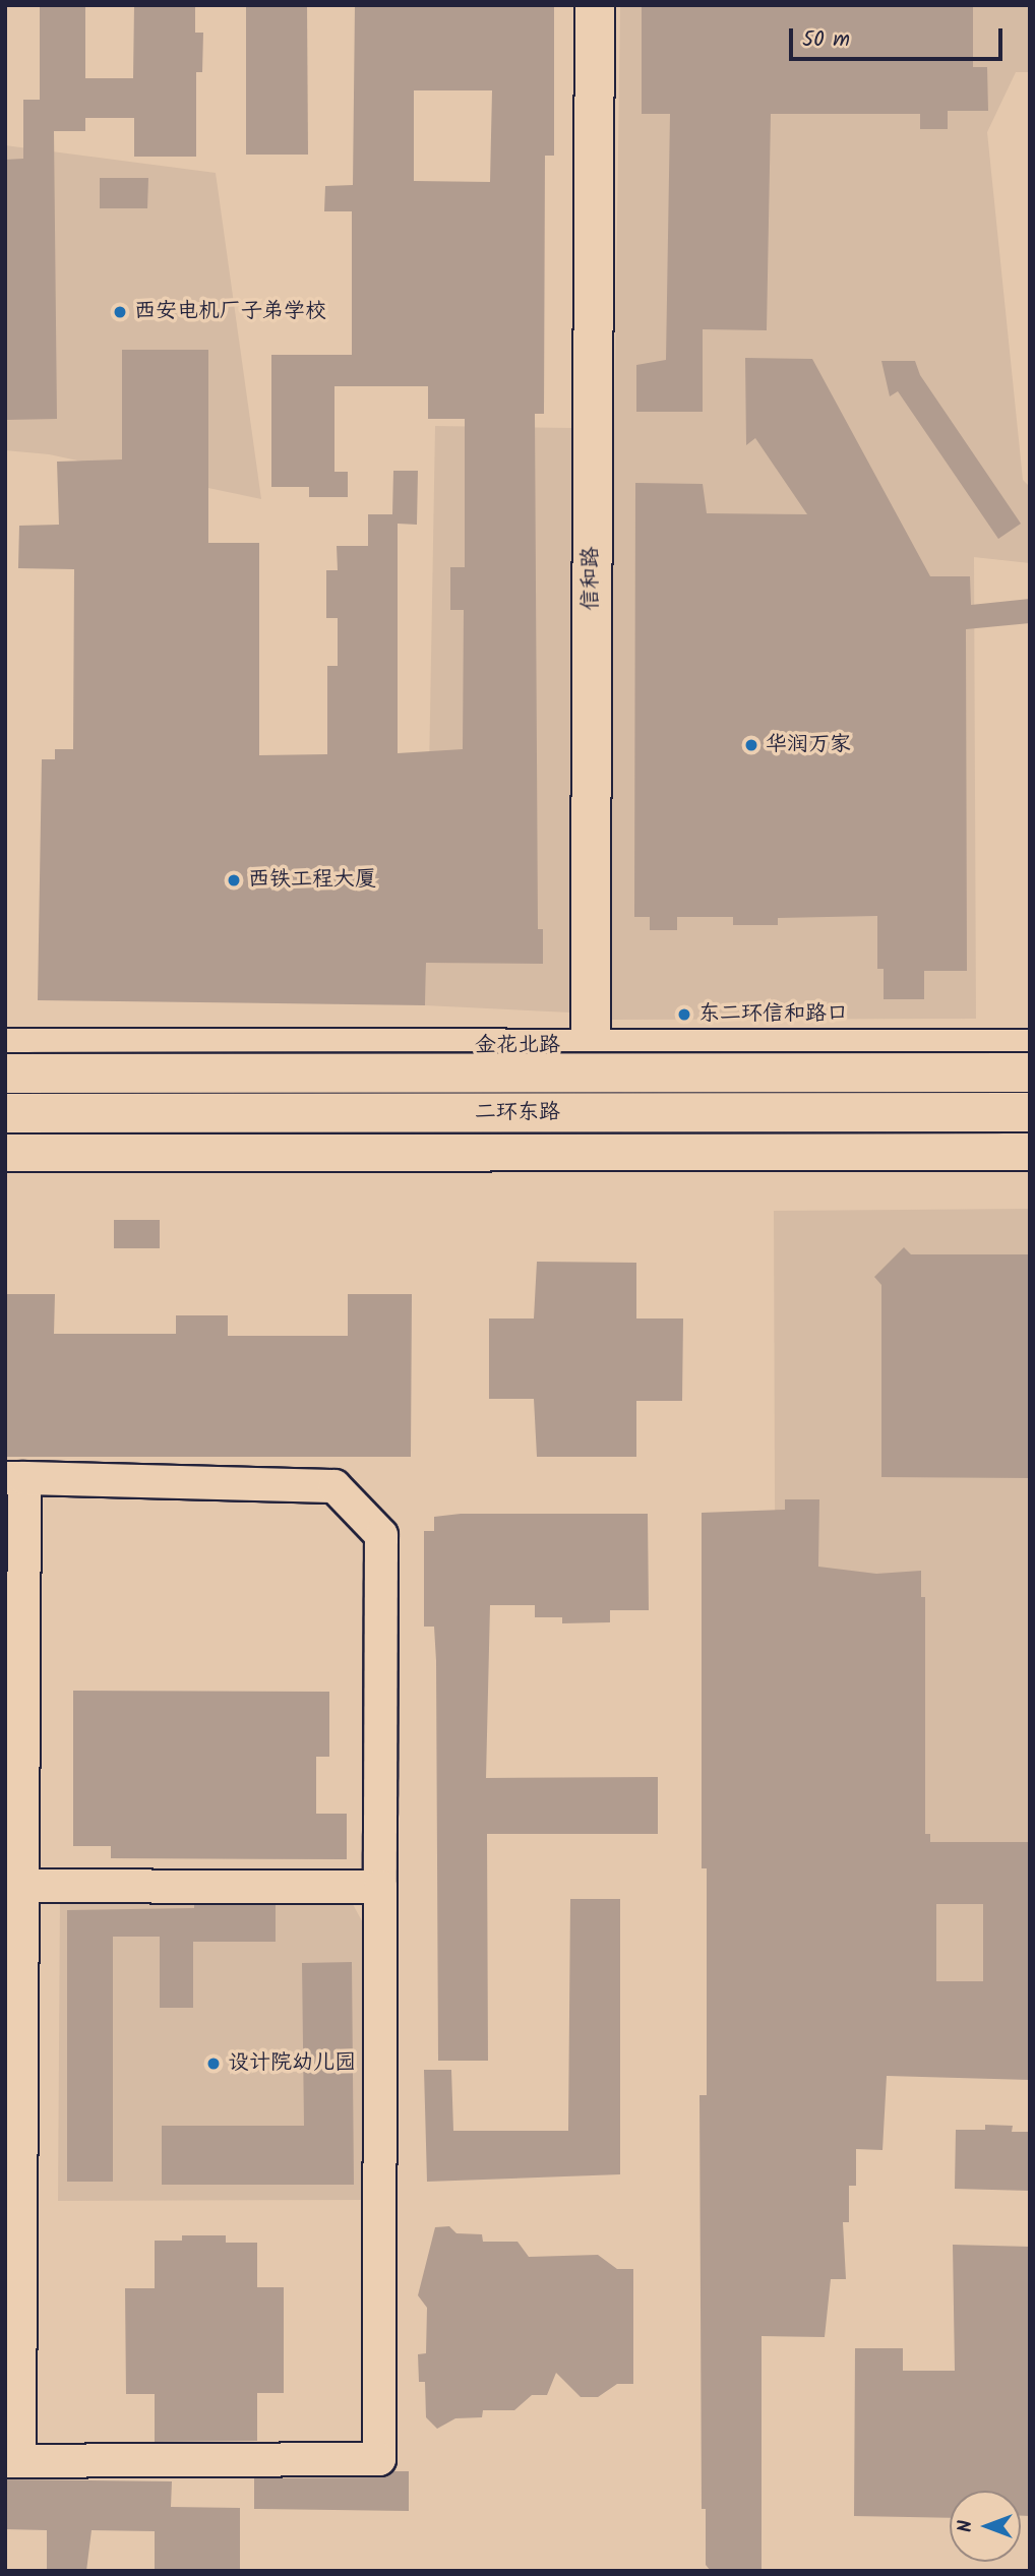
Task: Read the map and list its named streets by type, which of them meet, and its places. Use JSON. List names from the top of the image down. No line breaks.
{"streets":{"main road":["信和路","金花北路","二环东路"]},"crossings":[["信和路","金花北路"]],"places":["西安电机厂子弟学校","华润万家","西铁工程大厦","东二环信和路口","设计院幼儿园"],"scale_bar":"50 m","north":"left"}
